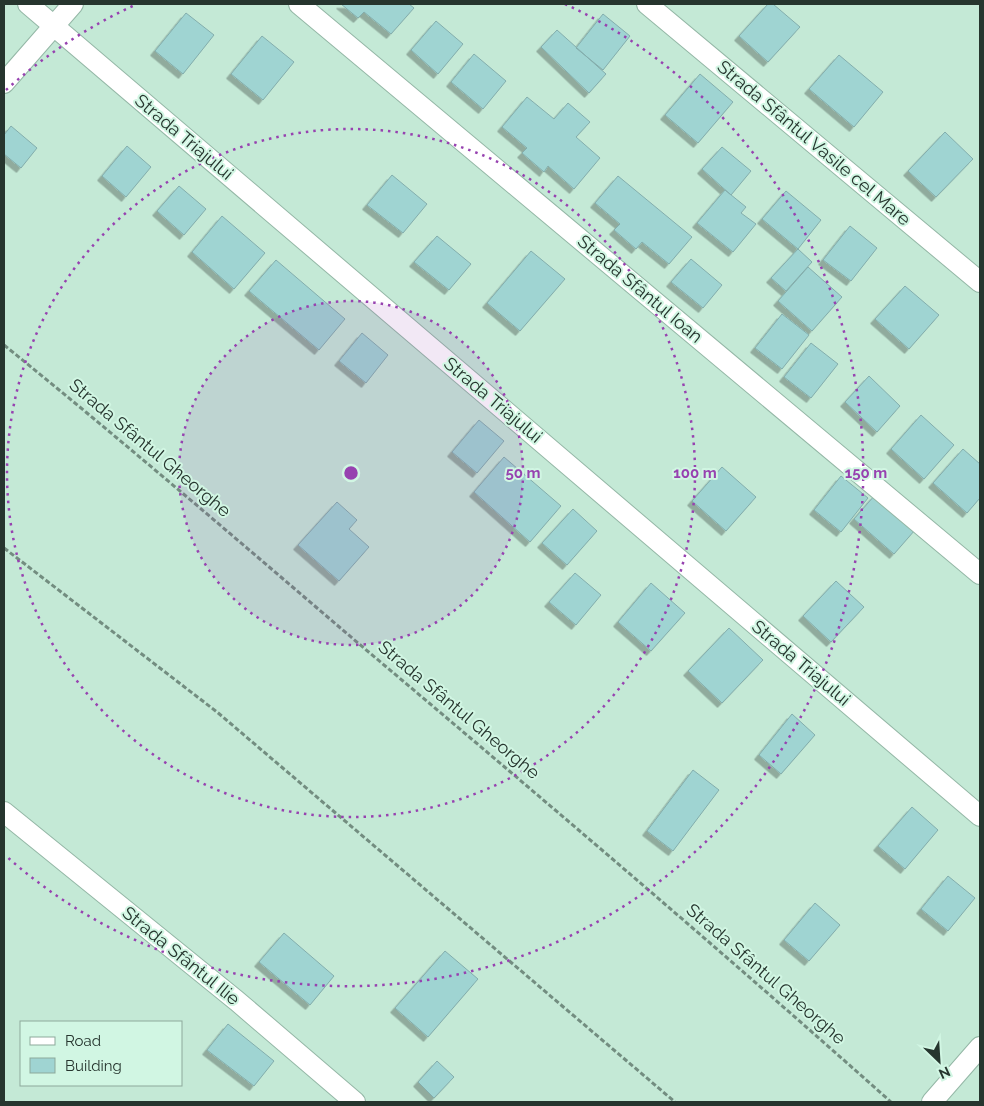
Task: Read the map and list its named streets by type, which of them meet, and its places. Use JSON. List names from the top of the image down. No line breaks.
{"streets":{"street":["Strada Triajului","Strada Sfântul Vasile cel Mare","Strada Sfântul Ioan","Strada Sfântul Ilie"],"path":["Strada Sfântul Gheorghe"]},"legend":["Road","Building"],"north":"bottom right","rings":["50 m","100 m","150 m"]}
